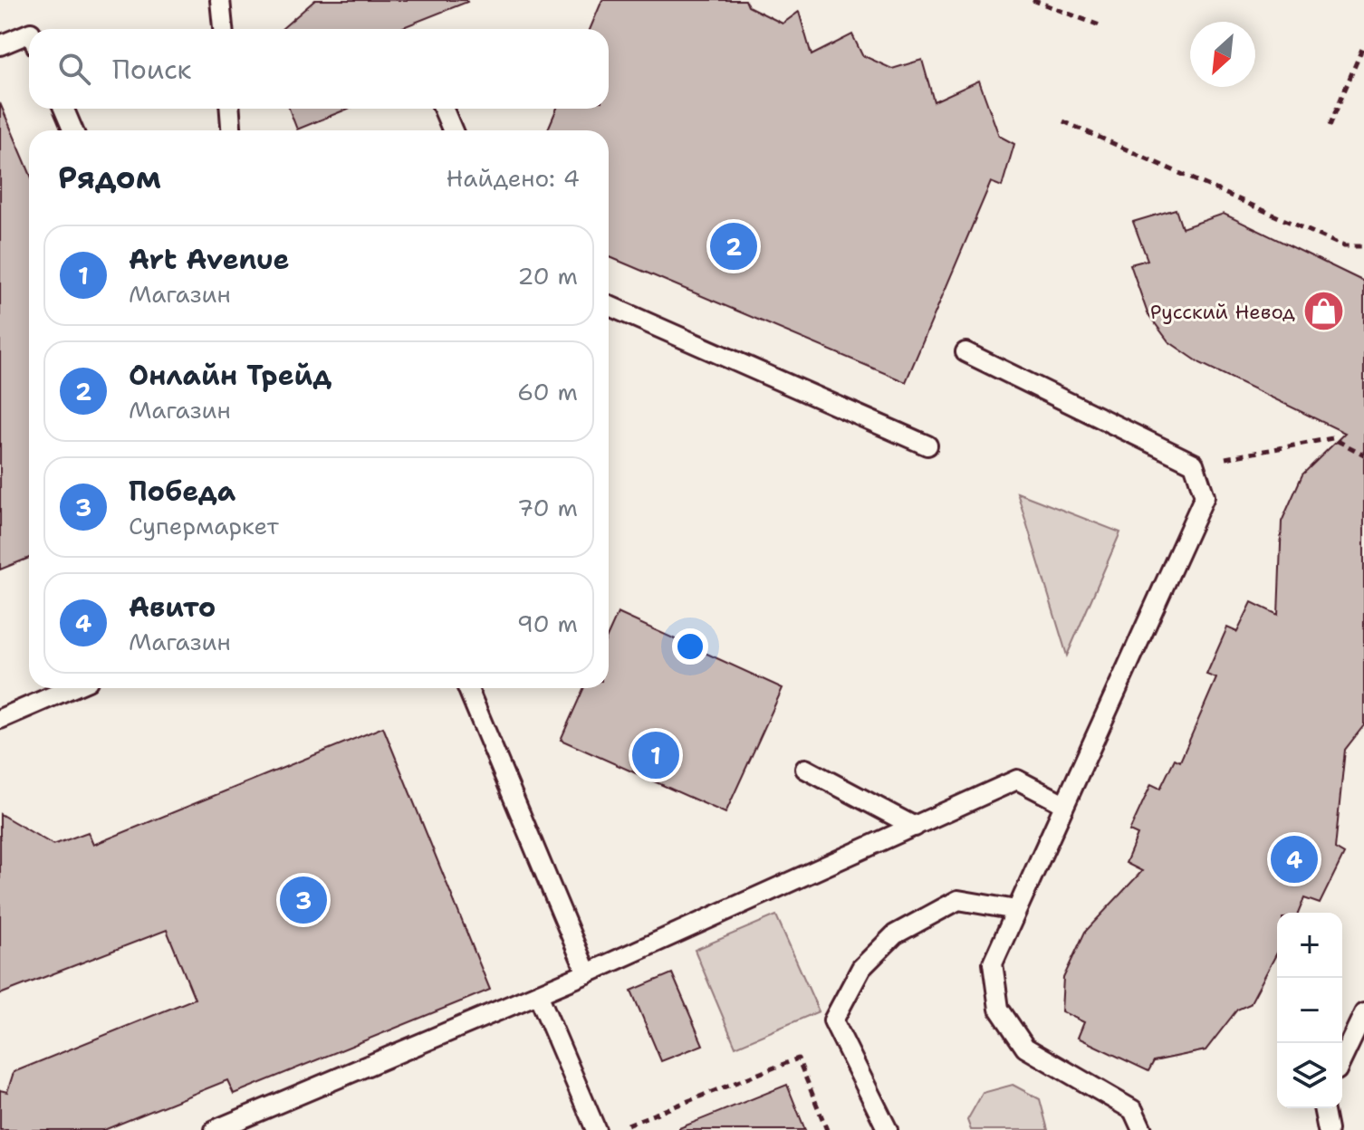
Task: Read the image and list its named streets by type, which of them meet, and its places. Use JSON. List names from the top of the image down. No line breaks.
{"places":{"shop":["Русский Невод"]},"north":"bottom left","page":{"search":"Поиск","heading":["Рядом","Найдено: 4"],"pins":["2","1","4","3"],"list":[{"mark":"1","name":"Art Avenue","note":"Магазин","value":"20 m"},{"mark":"2","name":"Онлайн Трейд","note":"Магазин","value":"60 m"},{"mark":"3","name":"Победа","note":"Супермаркет","value":"70 m"},{"mark":"4","name":"Авито","note":"Магазин","value":"90 m"}],"map_buttons":["+","−"]}}
